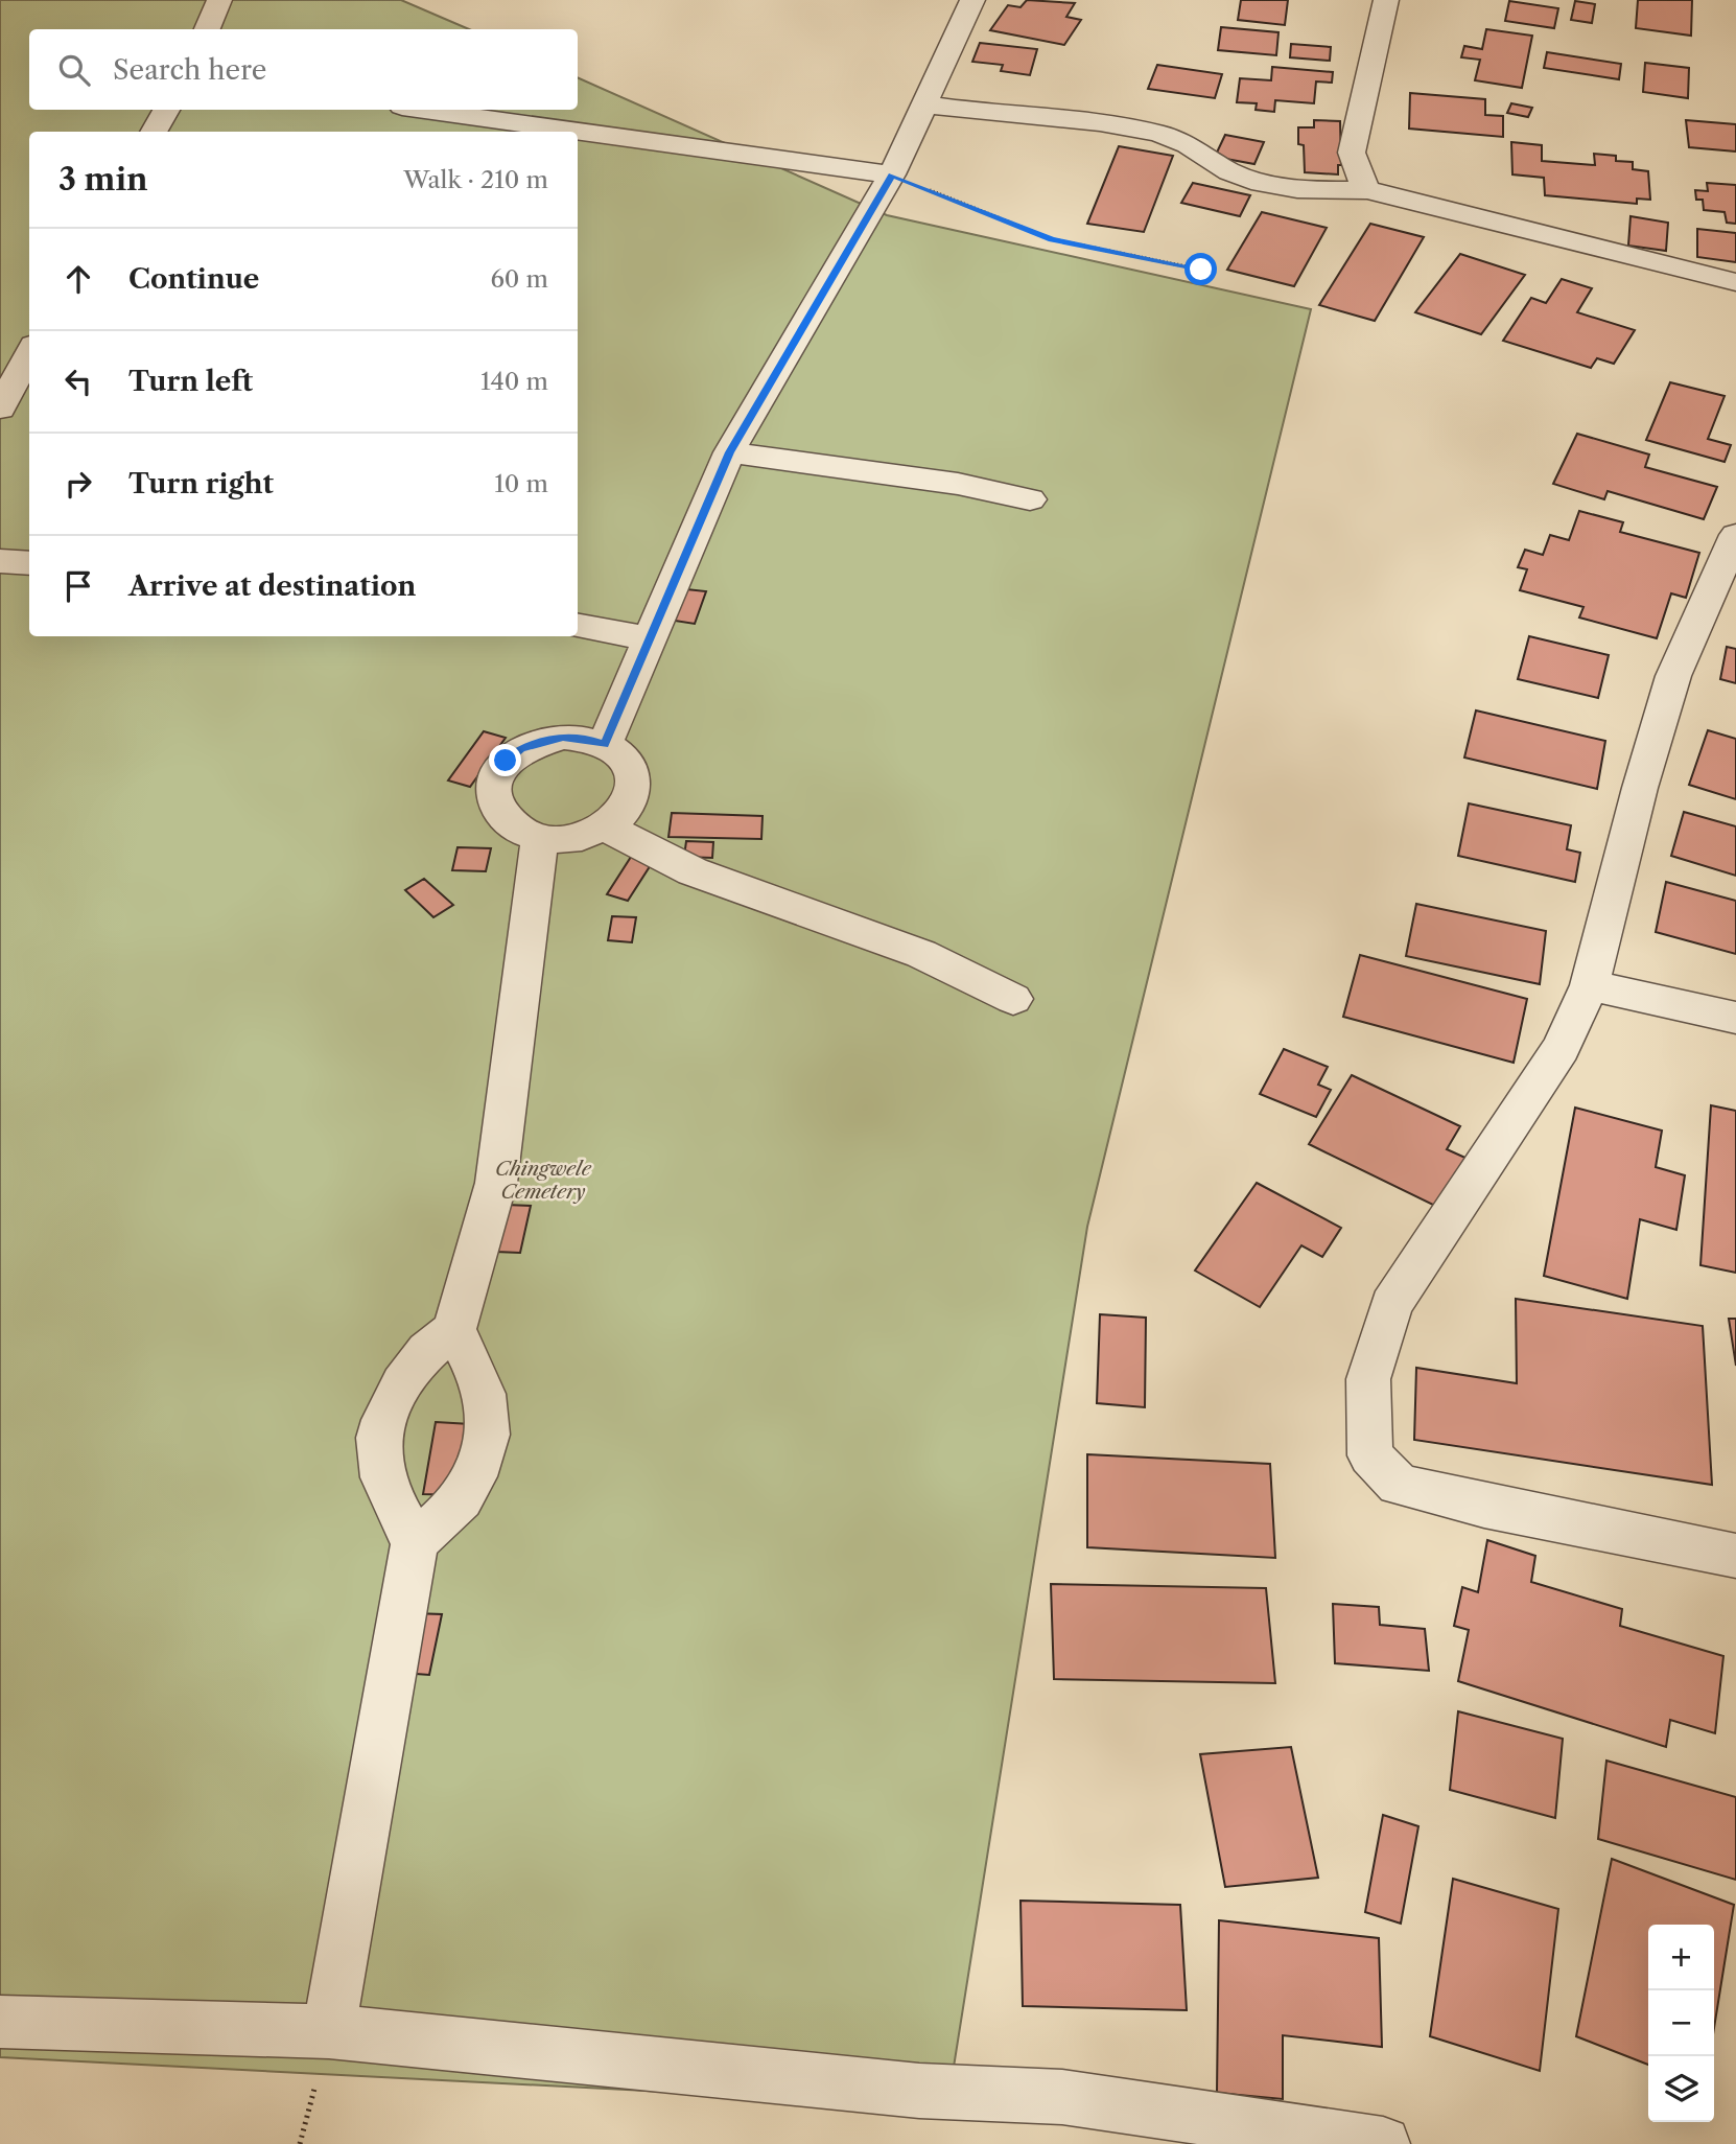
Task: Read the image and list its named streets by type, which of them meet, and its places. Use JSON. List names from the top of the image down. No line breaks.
{"parks":["Chingwele Cemetery"],"page":{"search":"Search here","heading":["3 min","Walk · 210 m"],"list":[["Continue","60 m"],["Turn left","140 m"],["Turn right","10 m"],"Arrive at destination"],"map_buttons":["+","−"]}}
